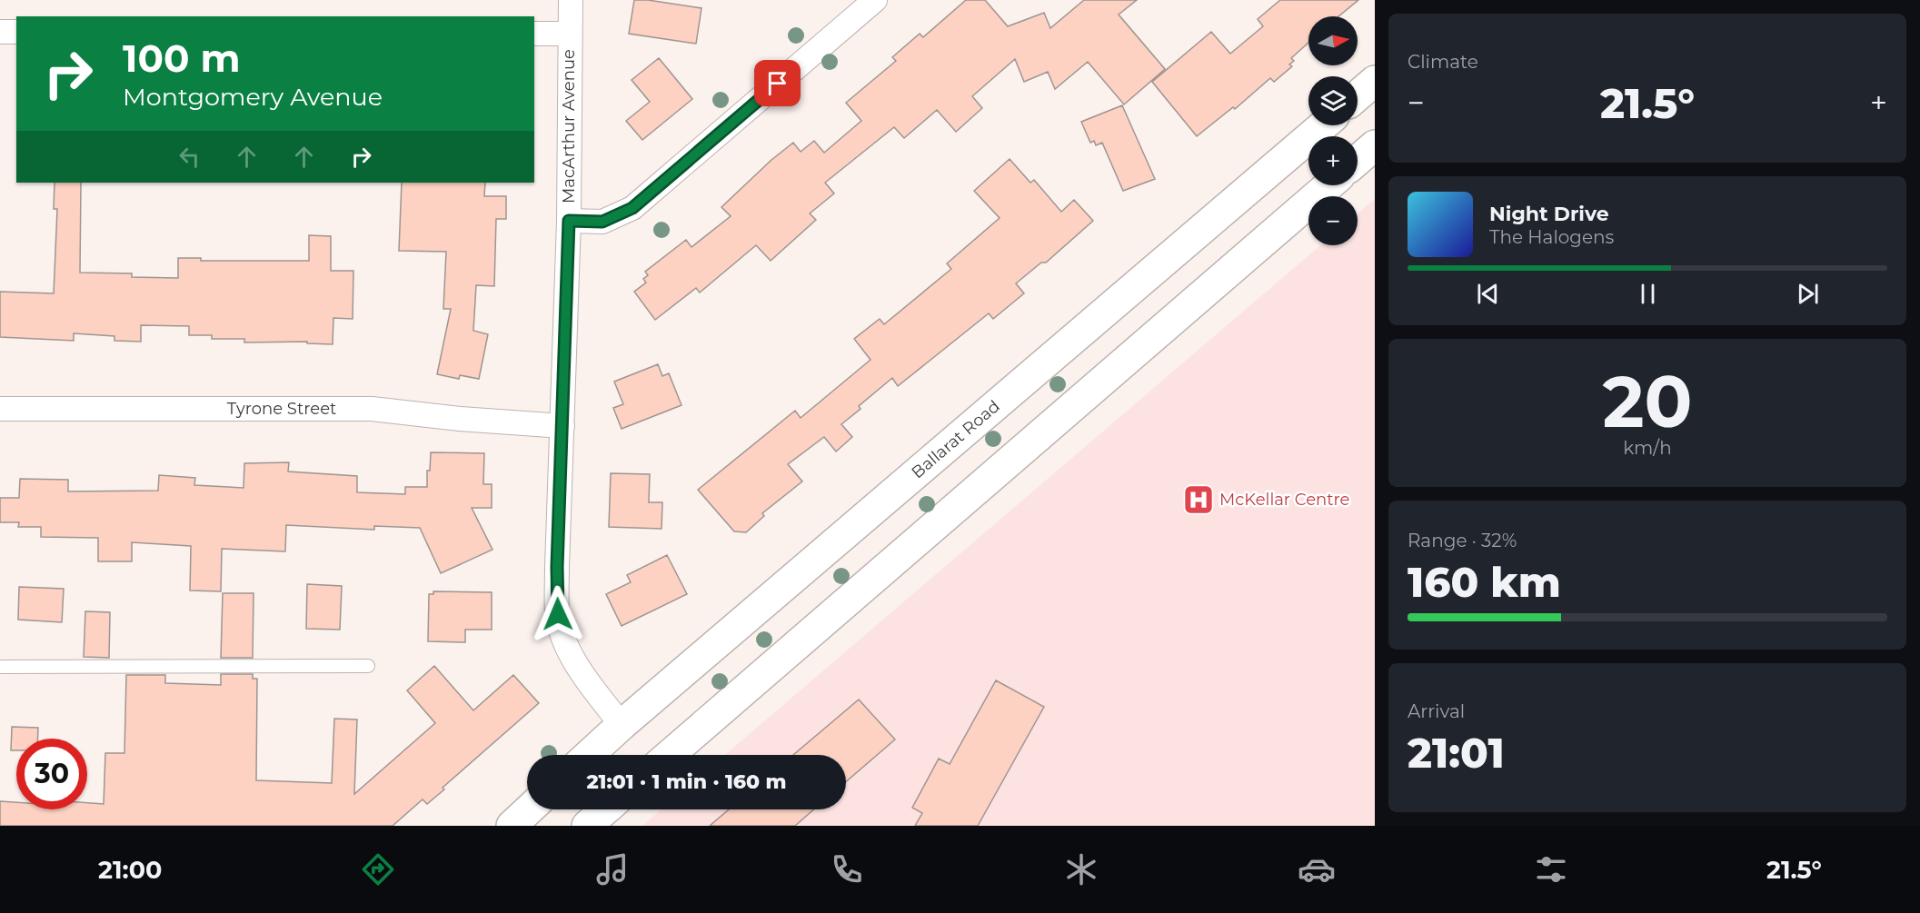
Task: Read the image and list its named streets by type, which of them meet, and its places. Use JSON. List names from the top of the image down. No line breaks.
{"streets":{"highway":["Ballarat Road"],"street":["MacArthur Avenue","Tyrone Street"]},"crossings":[["MacArthur Avenue","Tyrone Street"],["MacArthur Avenue","Ballarat Road"]],"places":{"hospital":["McKellar Centre"]},"north":"right","page":{"tile":["Climate",["20","km/h"],["Range · 32%","160 km"],["Arrival","21:01"]],"map_buttons":["+","−"],"turn":["100 m","Montgomery Avenue"],"heat":["−","21.5°","+"],"song":["Night Drive","The Halogens"],"limit":"30","trip":"21:01 · 1 min · 160 m","tabs":["21:00","21.5°"]}}
